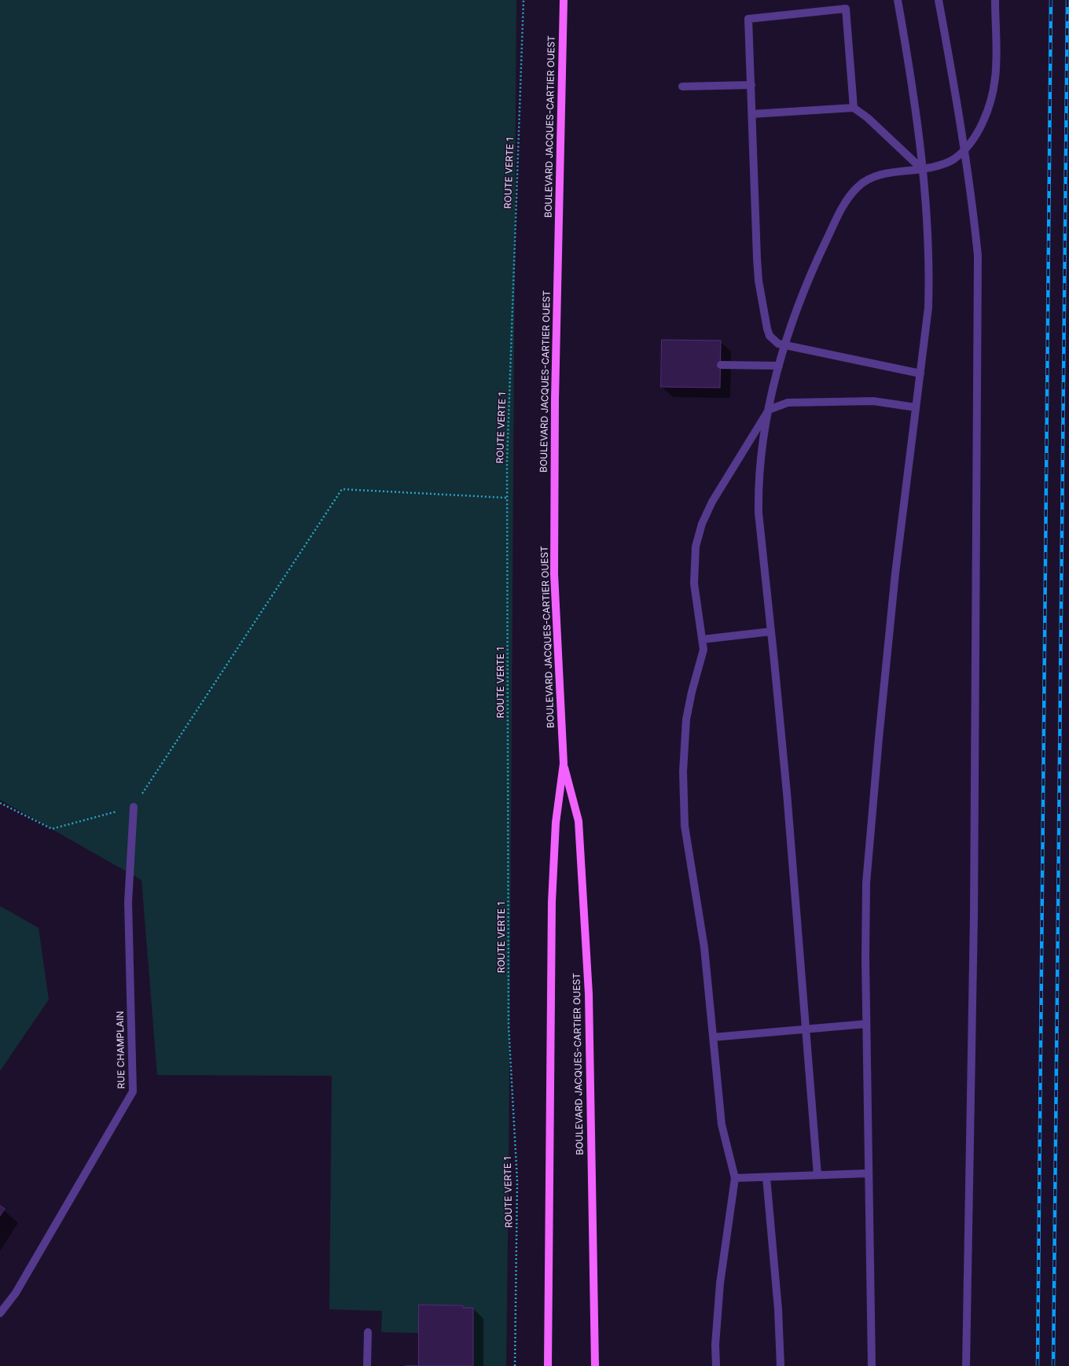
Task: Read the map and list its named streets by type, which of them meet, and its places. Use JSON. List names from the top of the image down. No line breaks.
{"streets":{"main road":["BOULEVARD JACQUES-CARTIER OUEST"],"street":["RUE CHAMPLAIN"],"path":["ROUTE VERTE 1"]}}
